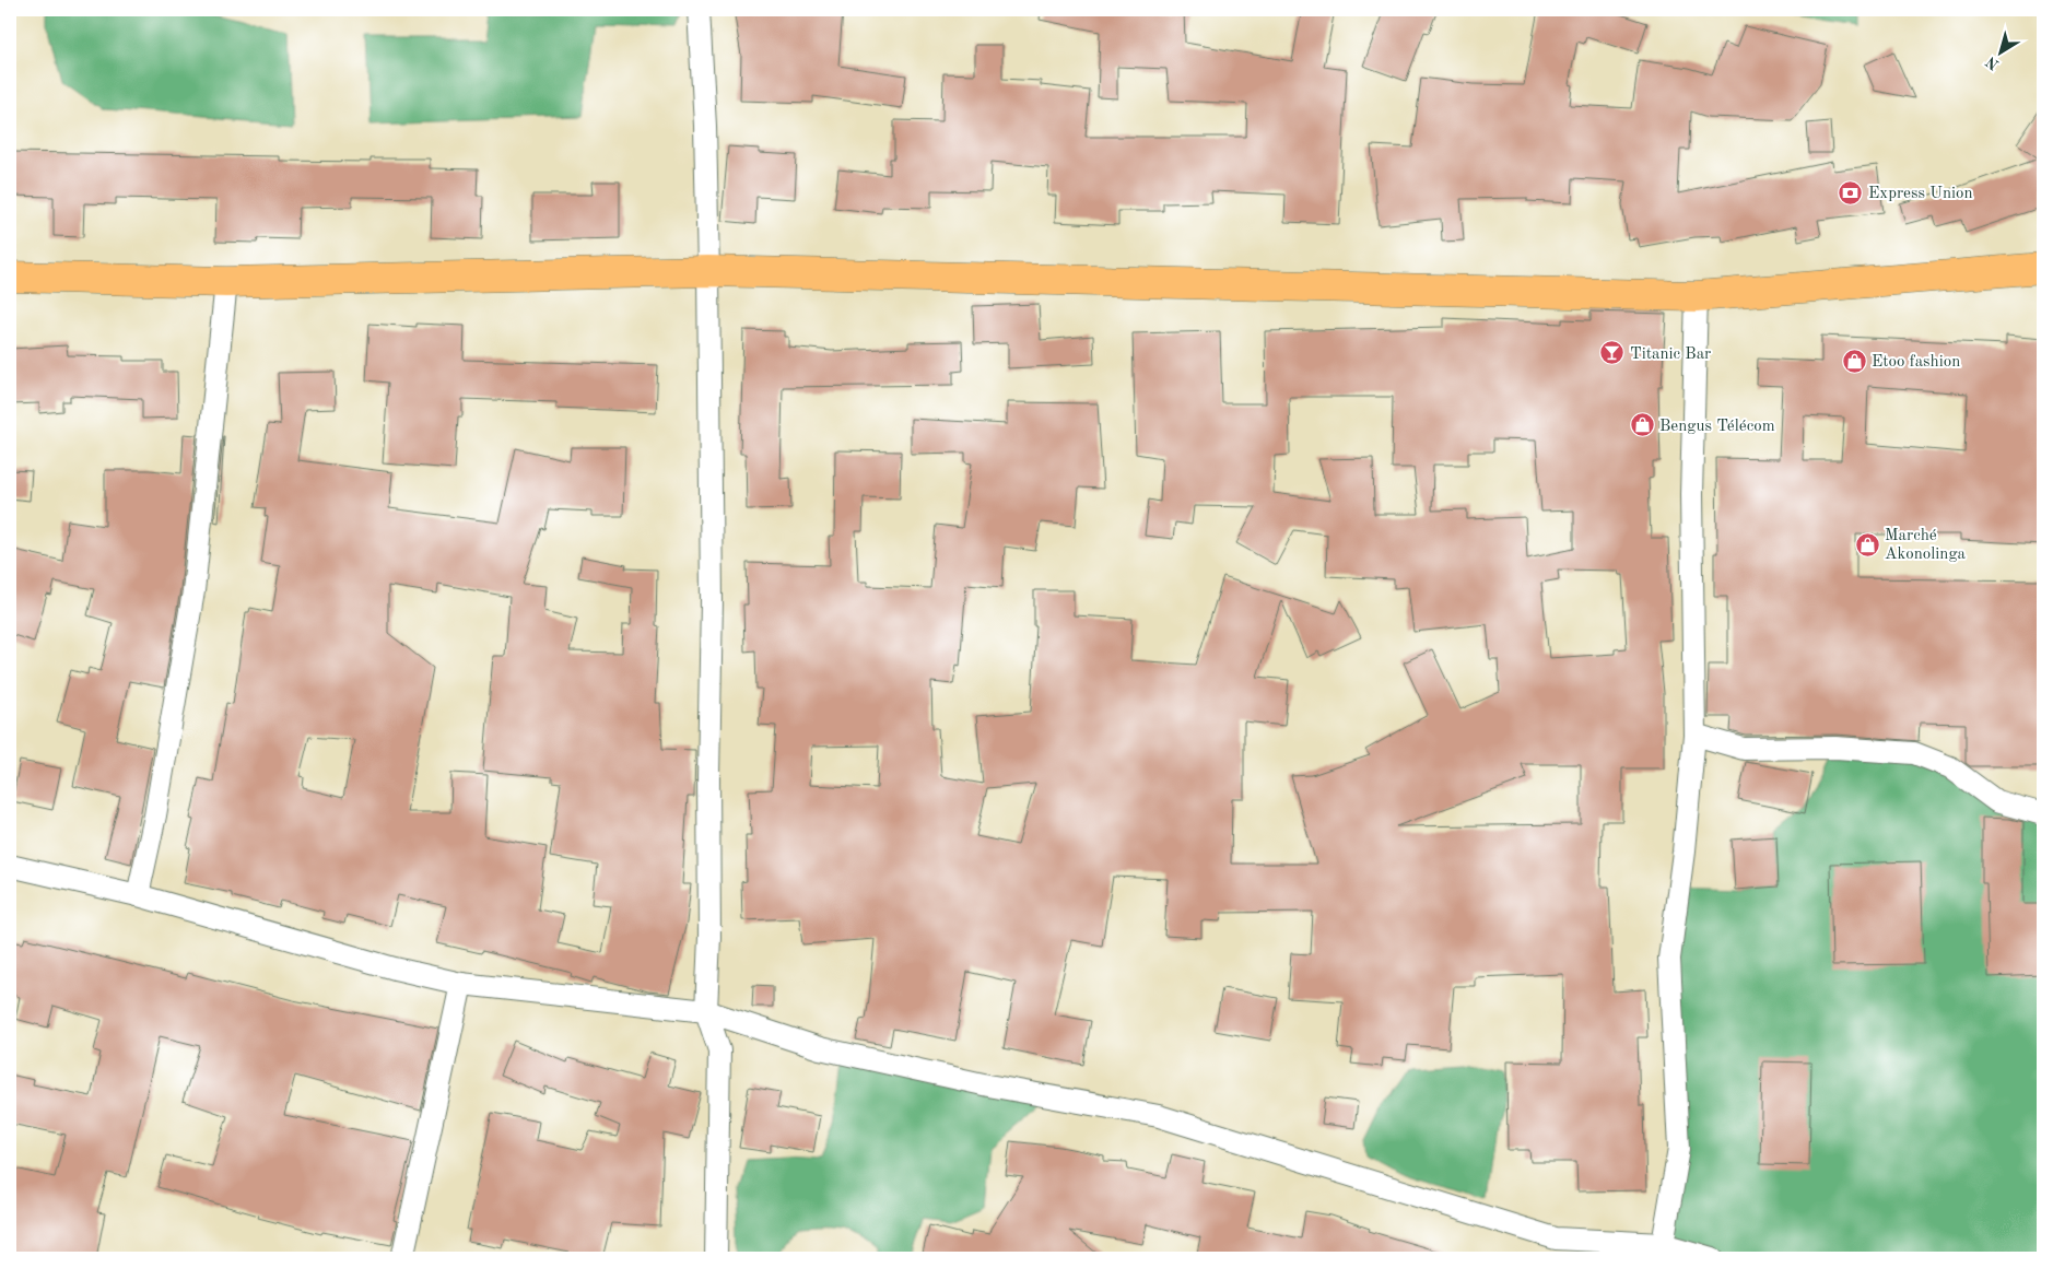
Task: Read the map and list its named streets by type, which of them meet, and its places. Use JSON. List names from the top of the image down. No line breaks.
{"places":{"bank":["Express Union"],"bar":["Titanic Bar"],"shop":["Etoo fashion","Bengus Télécom","Marché Akonolinga"]},"north":"bottom left"}
